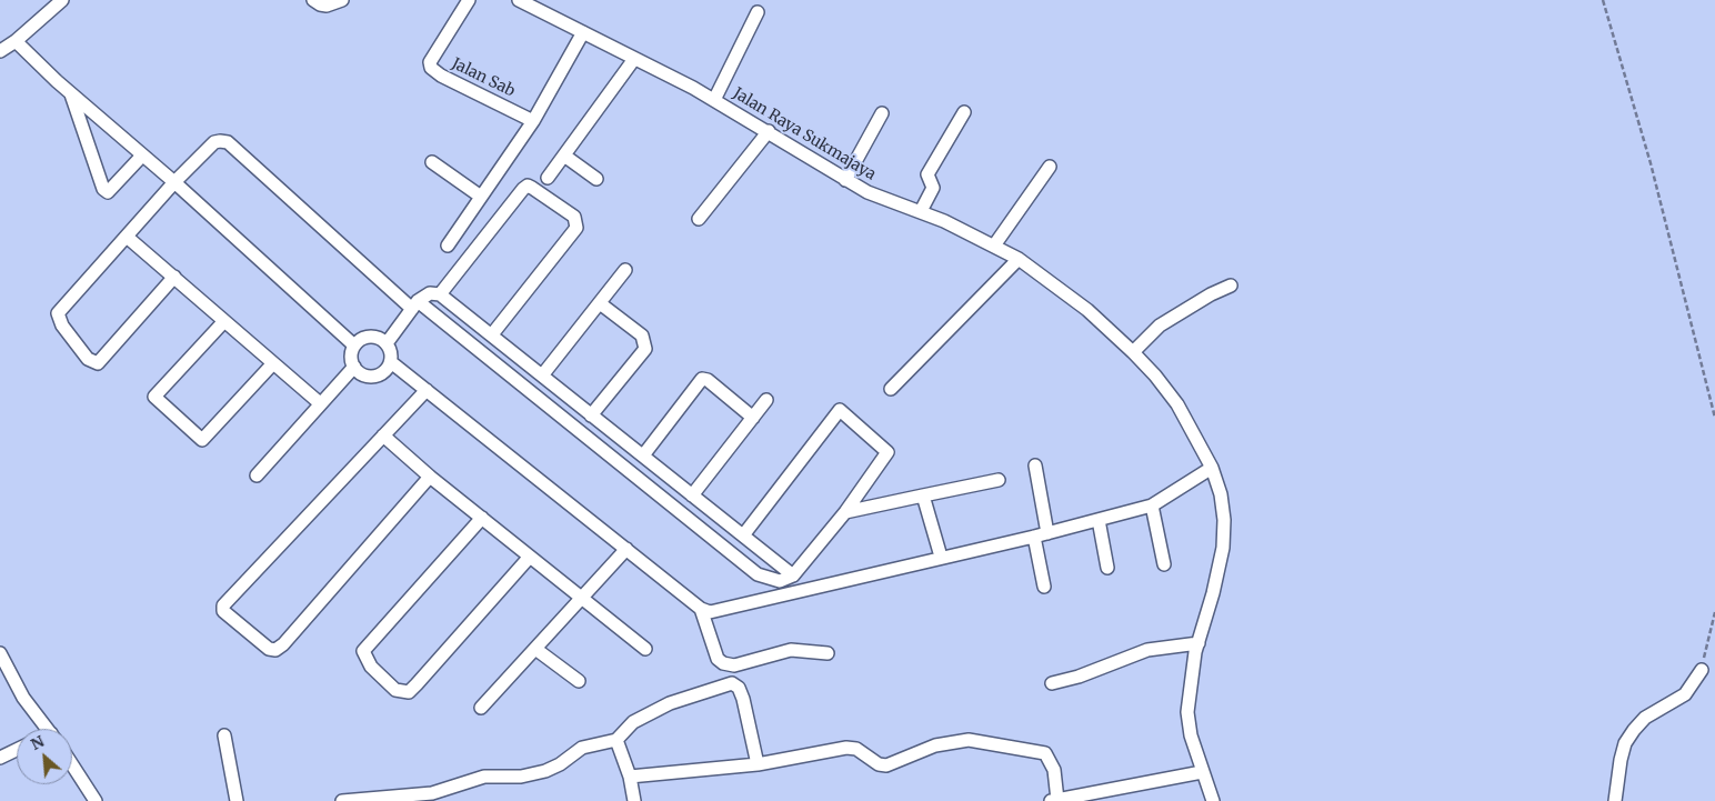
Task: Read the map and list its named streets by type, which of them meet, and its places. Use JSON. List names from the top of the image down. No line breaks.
{"streets":{"street":["Jalan Sab","Jalan Raya Sukmajaya"]},"north":"top left"}
